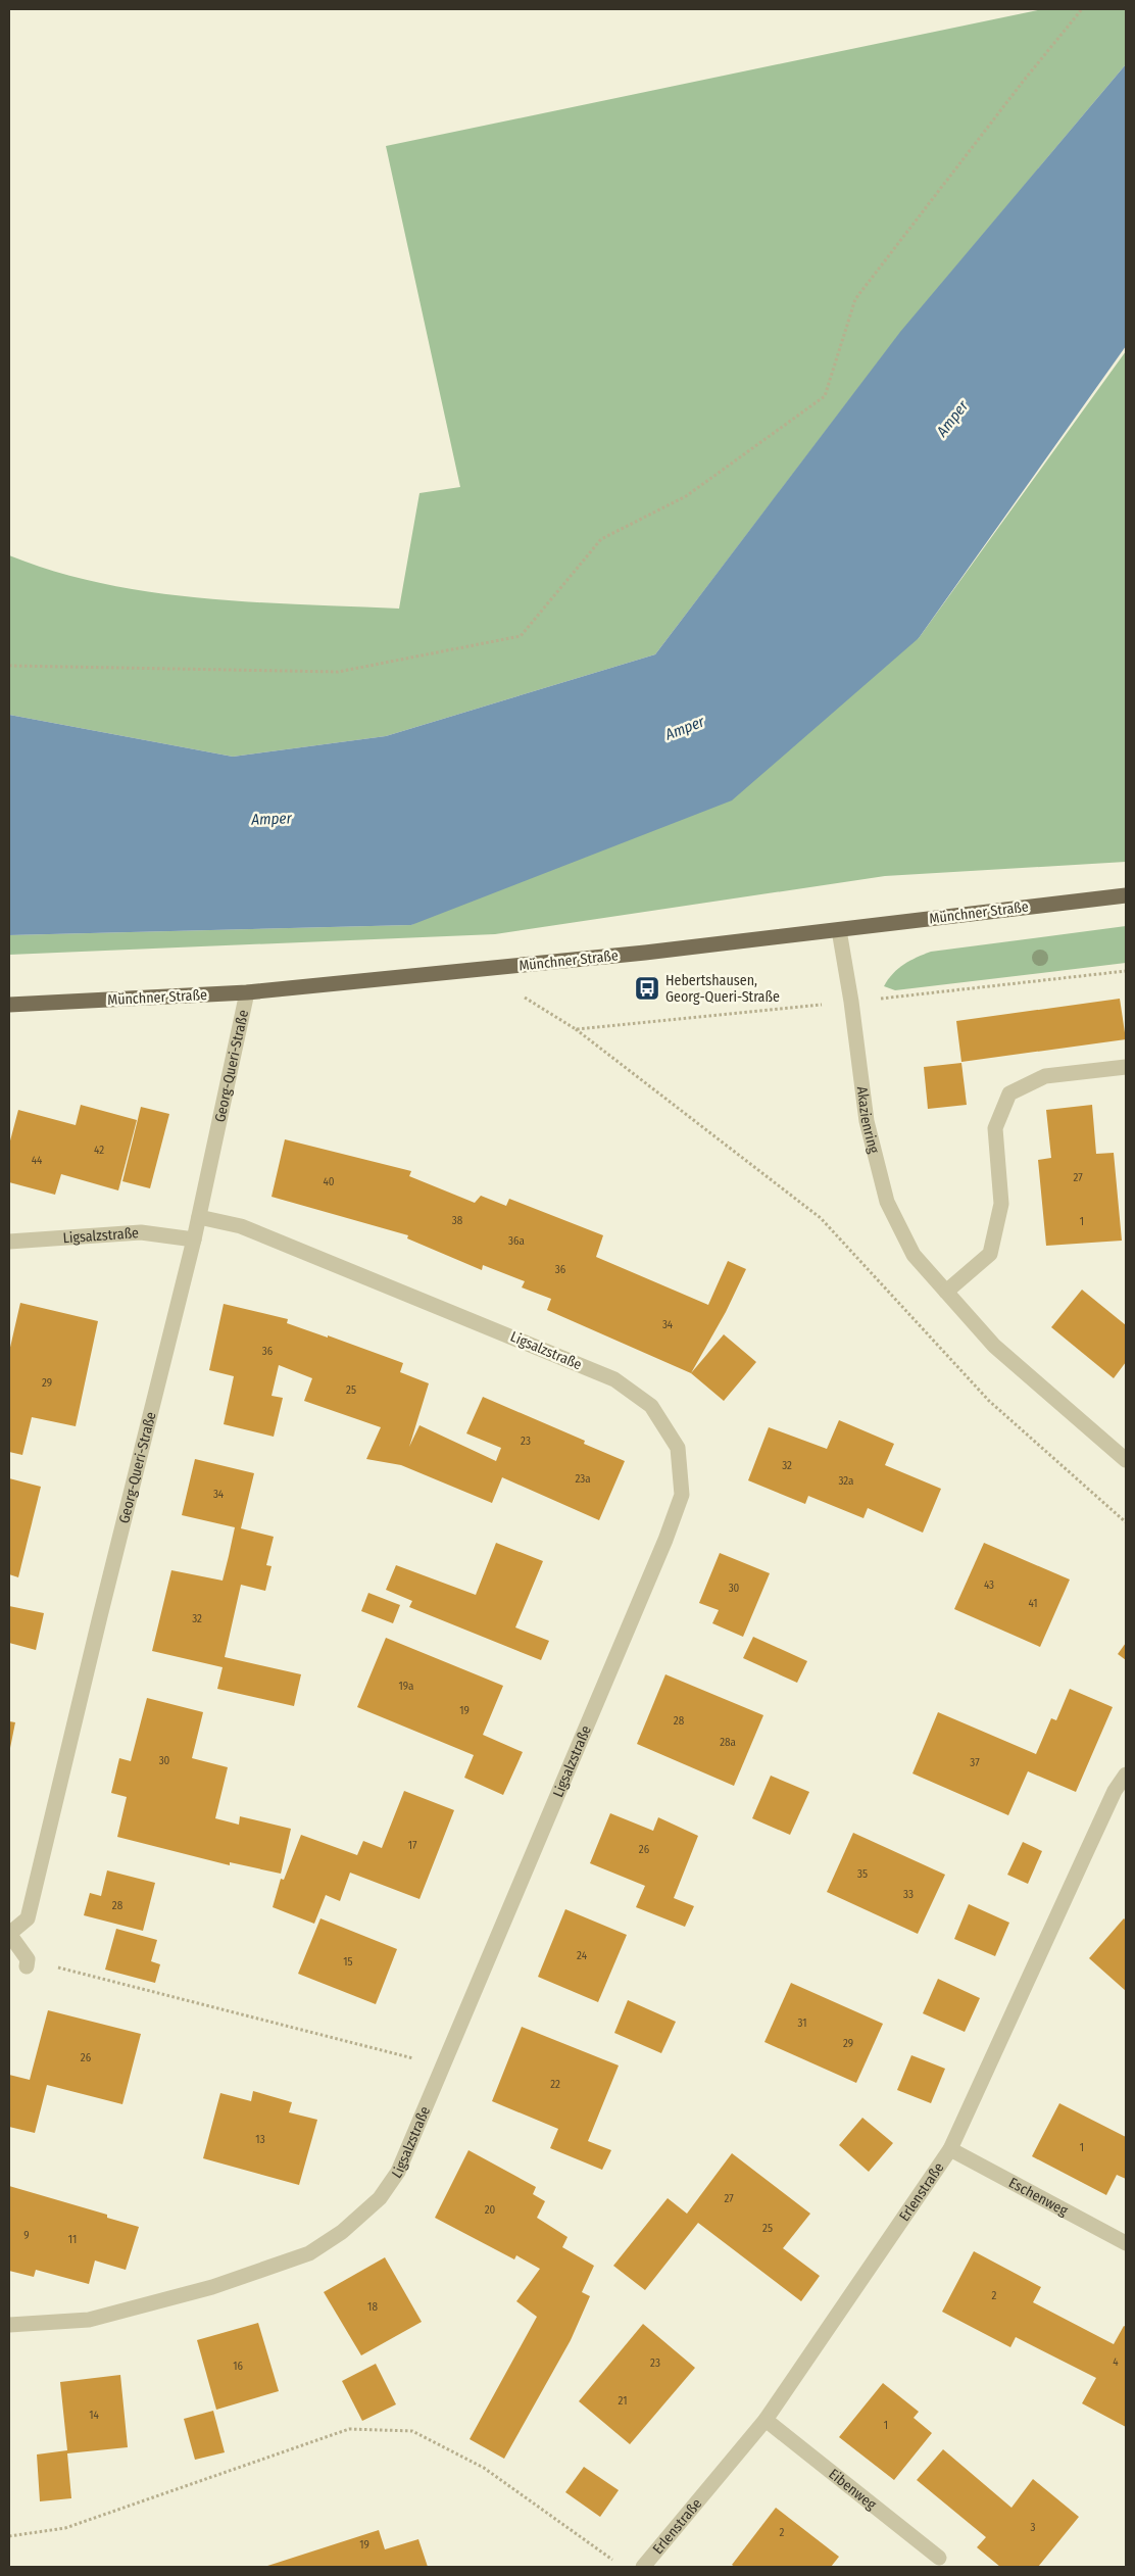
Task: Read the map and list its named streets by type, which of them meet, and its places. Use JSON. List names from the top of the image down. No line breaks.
{"streets":{"main road":["Münchner Straße"],"street":["Georg-Queri-Straße","Akazienring","Ligsalzstraße","Erlenstraße","Eschenweg","Eibenweg"]},"crossings":[["Münchner Straße","Georg-Queri-Straße"],["Münchner Straße","Akazienring"],["Georg-Queri-Straße","Ligsalzstraße"],["Erlenstraße","Eschenweg"],["Erlenstraße","Eibenweg"]],"water":["Amper"],"places":{"bus stop":["Hebertshausen, Georg-Queri-Straße"]},"house_numbers":["42","44","27","40","38","1","36a","36","34","36","29","25","23","32","23a","32a","34","43","30","41","32","19a","19","28","28a","30","37","17","26","35","33","28","24","15","31","29","26","22","13","1","27","20","25","9","11","2","18","4","23","16","21","14","1","3","2","19"]}
